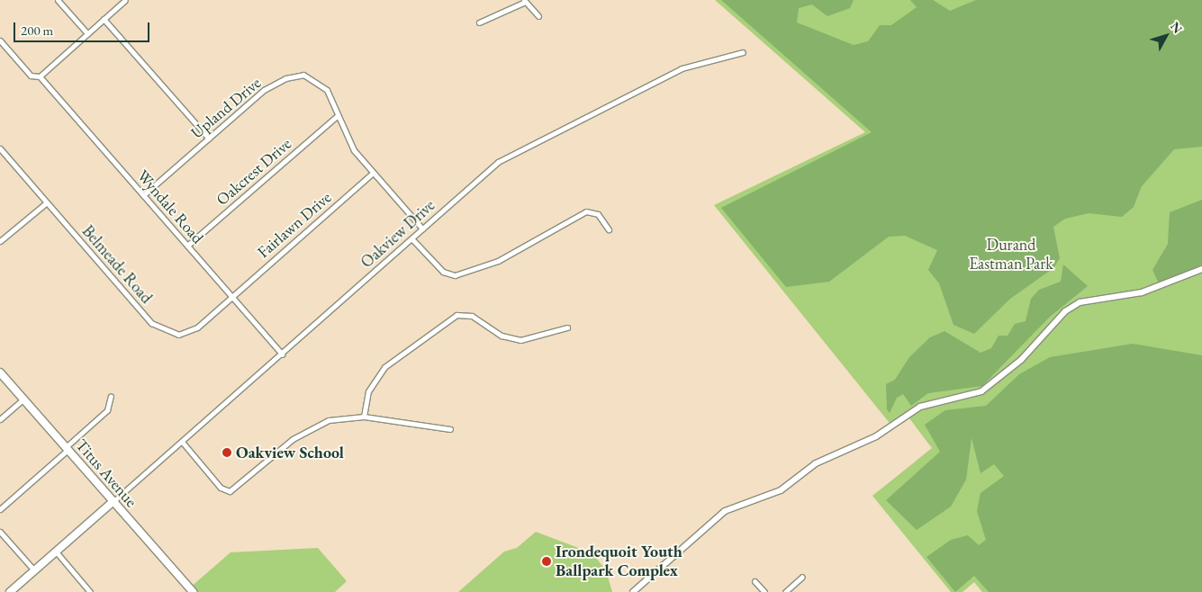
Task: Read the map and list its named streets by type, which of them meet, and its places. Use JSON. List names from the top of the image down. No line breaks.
{"streets":{"main road":["Titus Avenue"],"street":["Upland Drive","Oakcrest Drive","Wyndale Road","Fairlawn Drive","Oakview Drive","Belmeade Road"]},"crossings":[["Upland Drive","Oakcrest Drive"],["Upland Drive","Wyndale Road"],["Upland Drive","Fairlawn Drive"],["Upland Drive","Oakview Drive"],["Oakcrest Drive","Wyndale Road"],["Wyndale Road","Fairlawn Drive"],["Wyndale Road","Oakview Drive"],["Wyndale Road","Belmeade Road"],["Fairlawn Drive","Belmeade Road"],["Oakview Drive","Titus Avenue"]],"parks":["Durand Eastman Park"],"places":["Oakview School","Irondequoit Youth Ballpark Complex"],"scale_bar":"200 m","north":"top right"}
